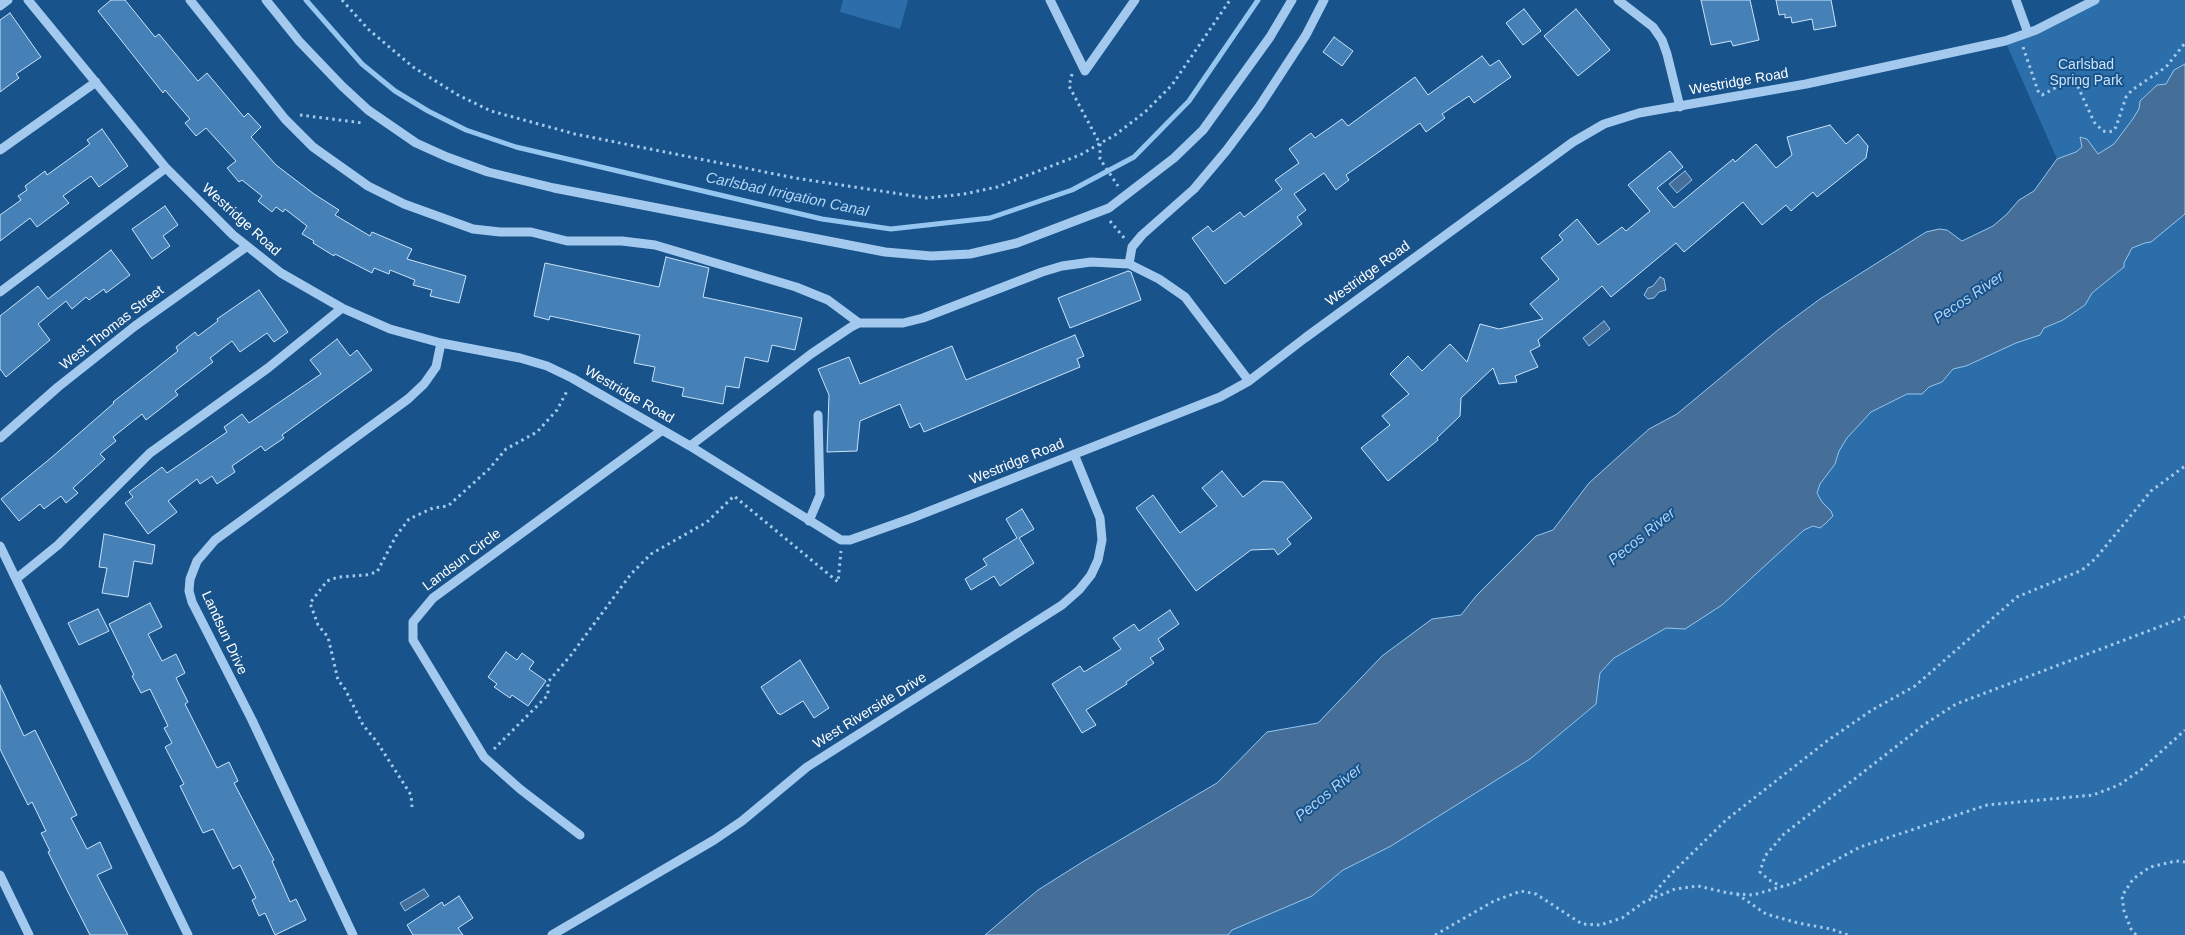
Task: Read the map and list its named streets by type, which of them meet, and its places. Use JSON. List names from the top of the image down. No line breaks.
{"streets":{"street":["Westridge Road","West Thomas Street","Landsun Circle","Landsun Drive","West Riverside Drive"]},"crossings":[["Westridge Road","West Thomas Street"],["Westridge Road","Landsun Circle"],["Westridge Road","Landsun Drive"],["Westridge Road","West Riverside Drive"]],"water":["Carlsbad Irrigation Canal","Pecos River"],"parks":["Carlsbad Spring Park"]}
